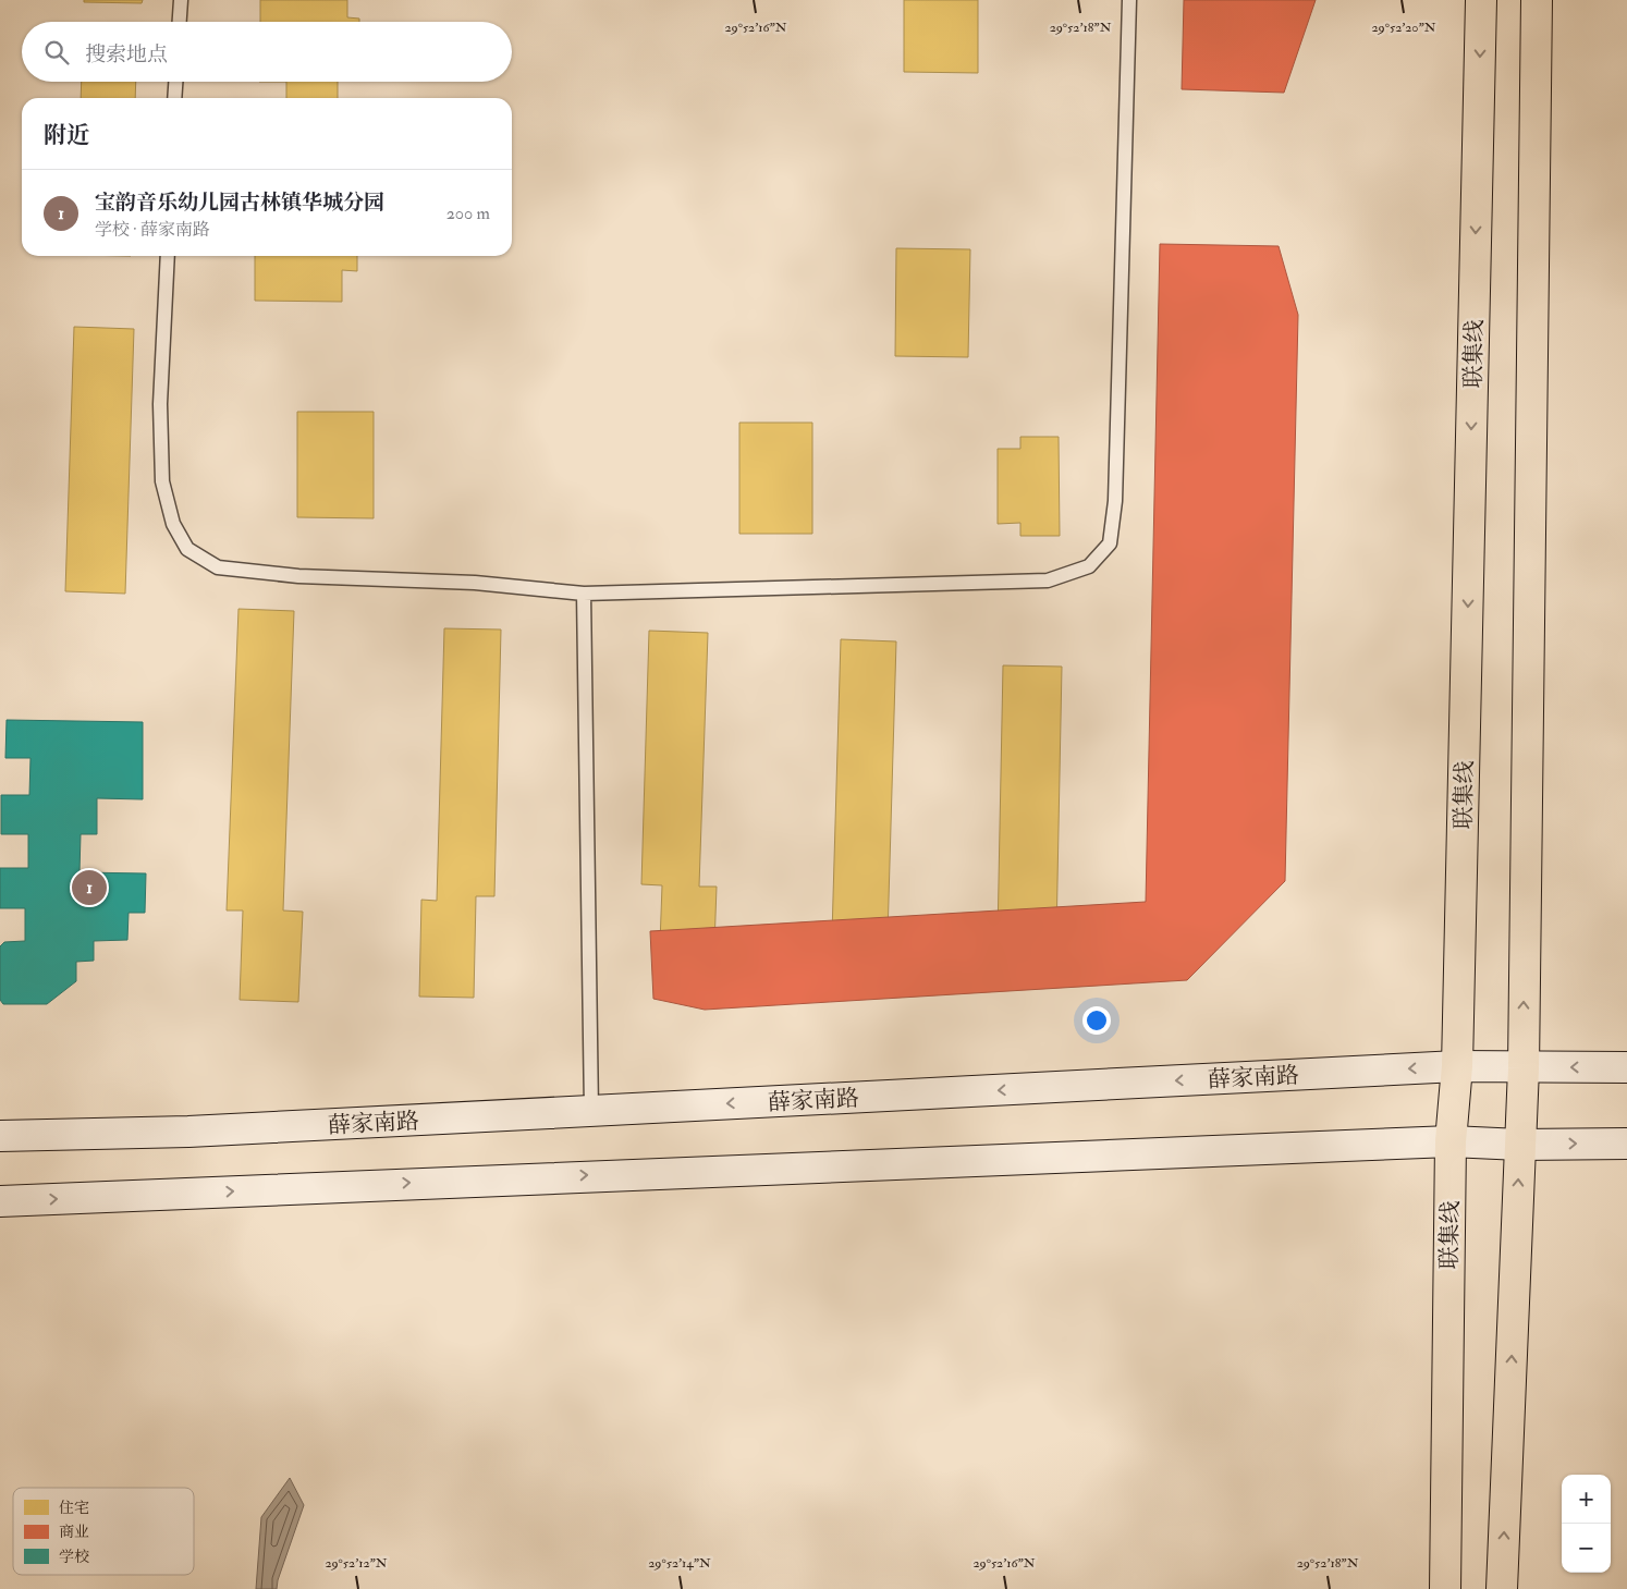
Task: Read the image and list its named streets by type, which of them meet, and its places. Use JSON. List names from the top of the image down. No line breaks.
{"streets":{"main road":["联集线","薛家南路"]},"crossings":[["联集线","薛家南路"]],"legend":["住宅","商业","学校"],"page":{"search":"搜索地点","heading":"附近","list":[{"mark":"1","name":"宝韵音乐幼儿园古林镇华城分园","note":"学校 · 薛家南路","value":"200 m"}],"pins":"1","map_buttons":["+","−"]},"coordinates":["29°52'16\"N","29°52'18\"N","29°52'20\"N","29°52'12\"N","29°52'14\"N"]}
